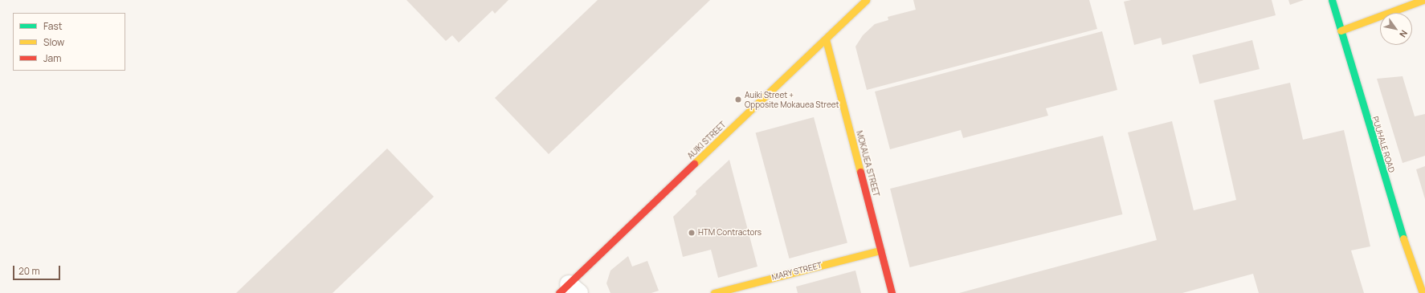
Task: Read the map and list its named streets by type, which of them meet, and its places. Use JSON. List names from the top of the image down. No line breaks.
{"streets":{"street":["AUIKI STREET","PUUHALE ROAD","MOKAUEA STREET","MARY STREET"]},"crossings":[["AUIKI STREET","MOKAUEA STREET"],["MOKAUEA STREET","MARY STREET"]],"places":["Auiki Street + Opposite Mokauea Street","HTM Contractors"],"legend":["Fast","Slow","Jam"],"scale_bar":"20 m","north":"bottom right"}
